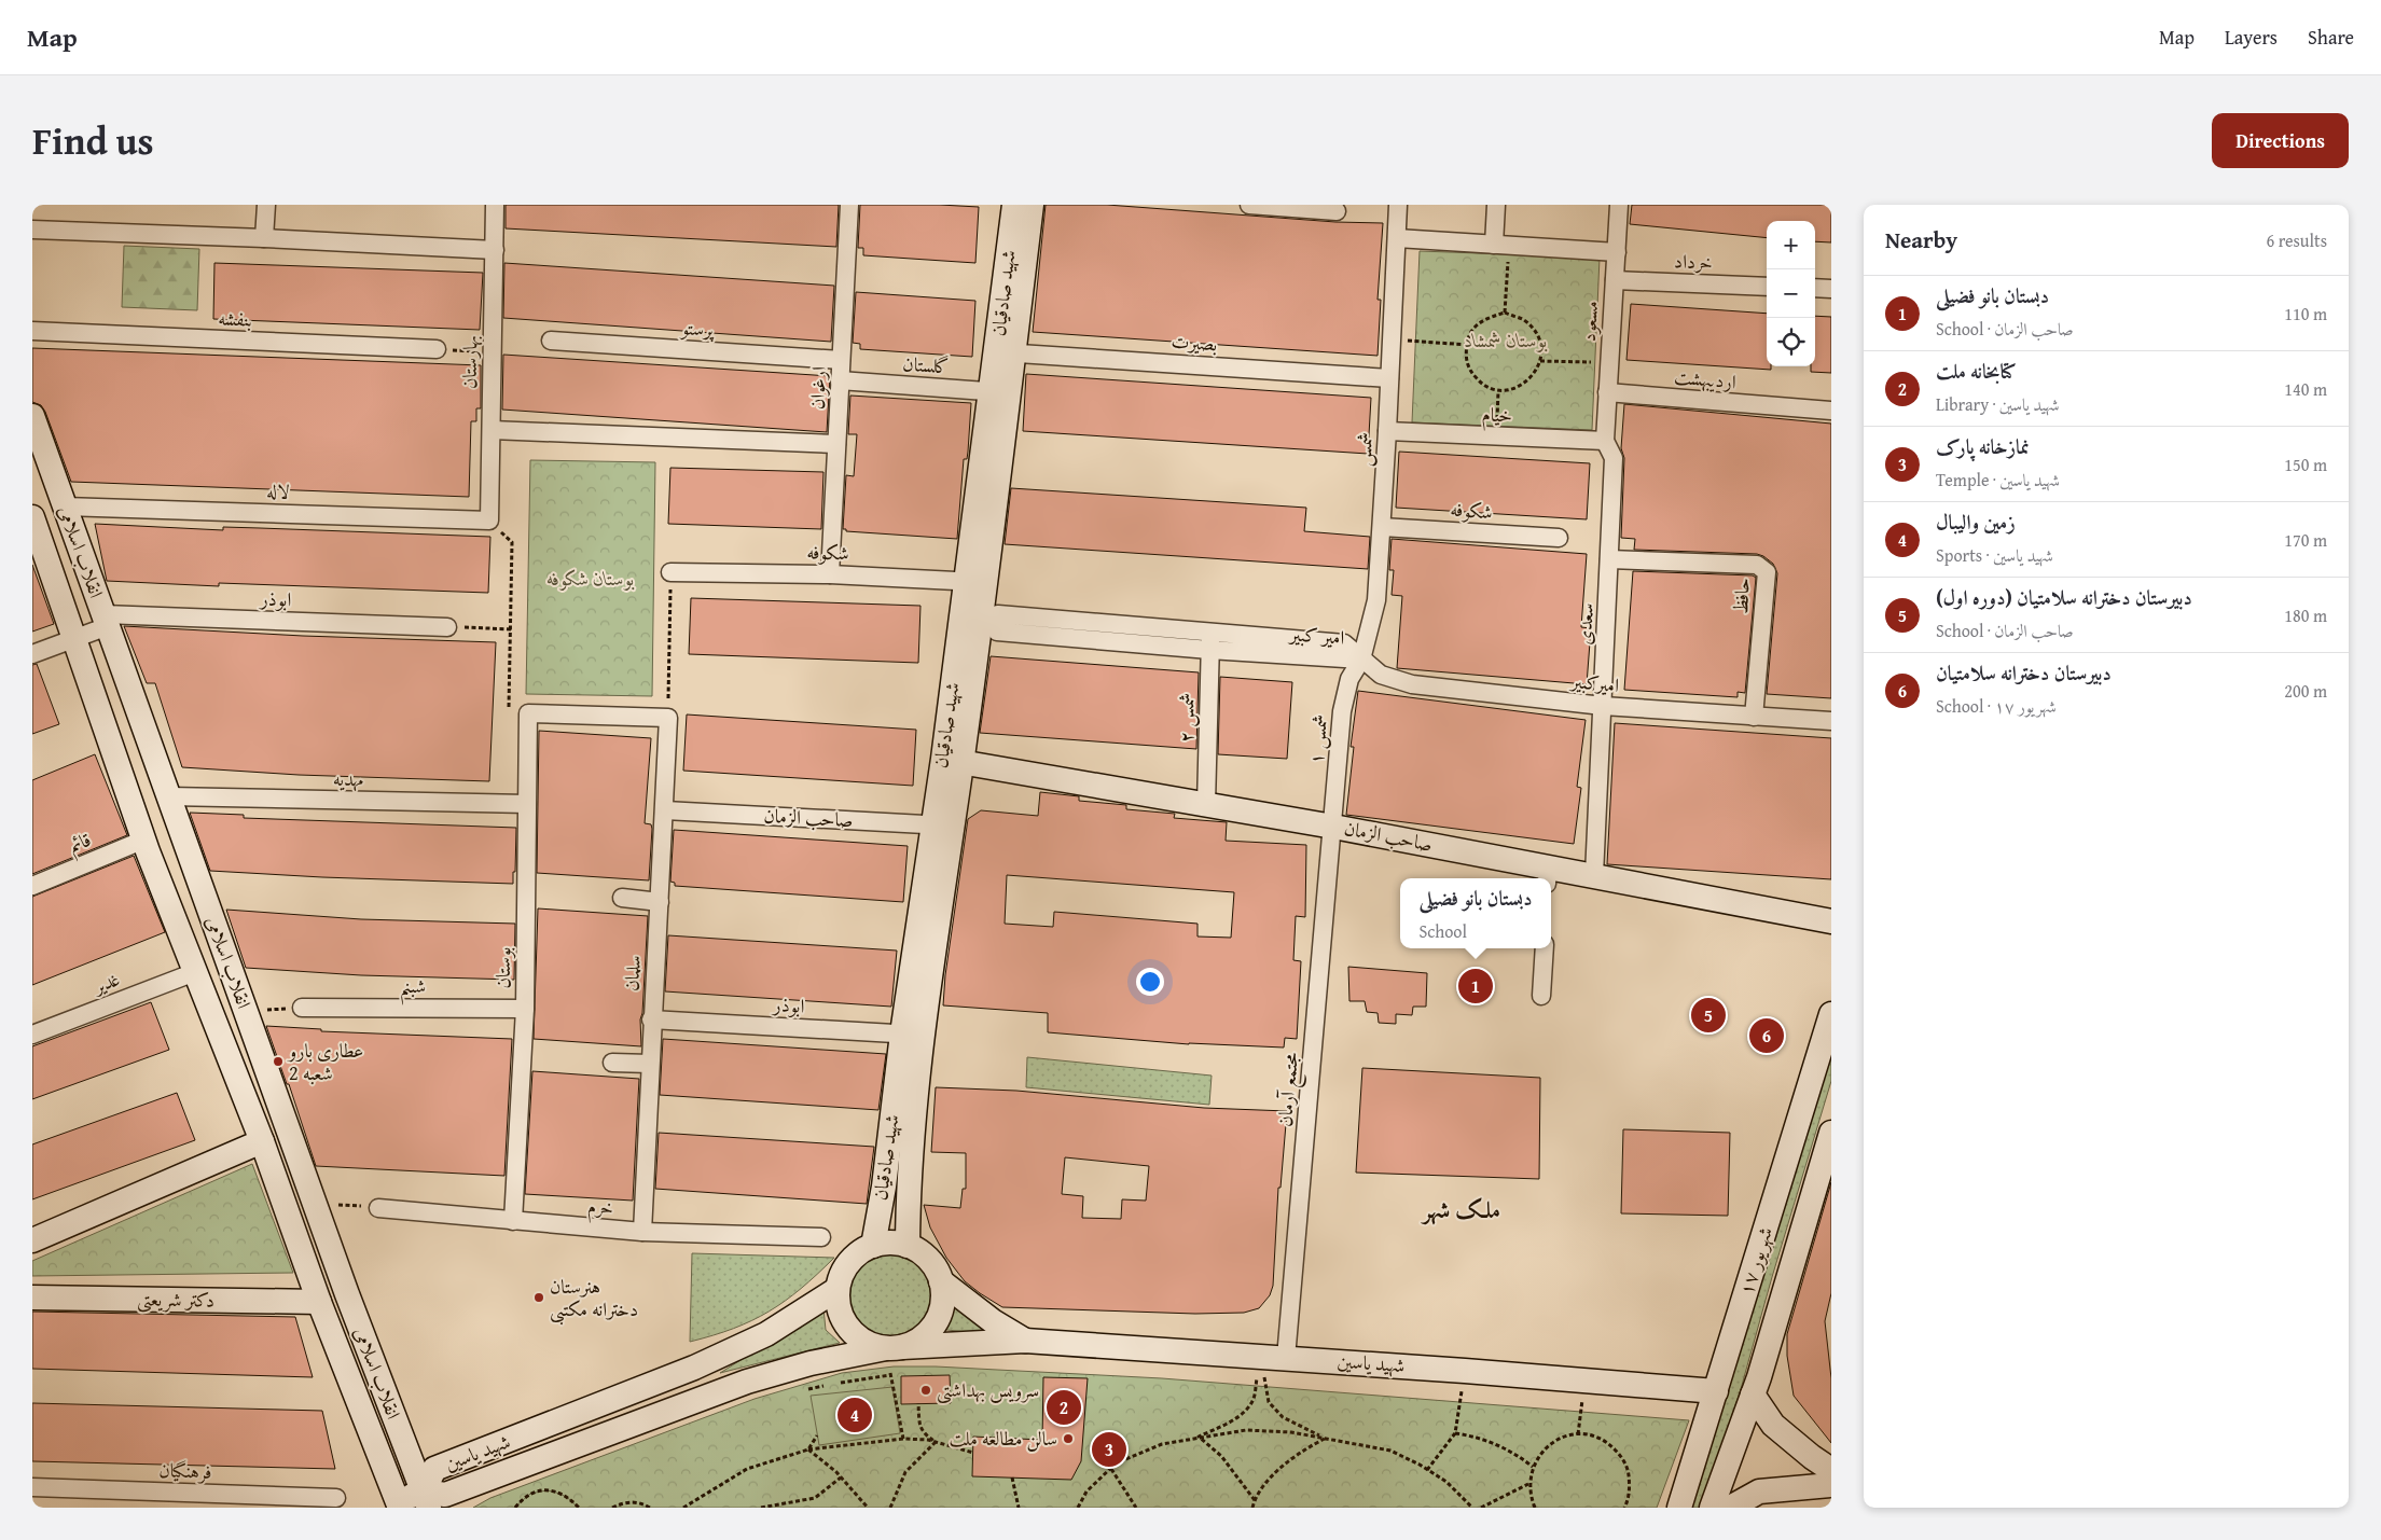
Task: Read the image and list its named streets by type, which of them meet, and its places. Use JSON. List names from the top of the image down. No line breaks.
{"streets":{"street":["خرداد","شهید صادقیان","بنفشه","مسعود","پرستو","بصیرت","بهارستان","گلستان","اردیبهشت","ارغوان","خیام","شمس","لاله","شکوفه","انقلاب اسلامی","حافظ","ابوذر","سعدی","امیر کبیر","امیرکبیر","شمس ۲","شمس ۱","مهدیه","صاحب الزمان","قائم","بوستان","سلمان","غدیر","شبنم","مجتمع آرمان","خرم","۱۷ شهریور","دکتر شریعتی","شهید یاسین","فرهنگیان"]},"crossings":[["خرداد","مسعود"],["شهید صادقیان","بصیرت"],["شهید صادقیان","گلستان"],["شهید صادقیان","شکوفه"],["شهید صادقیان","ابوذر"],["شهید صادقیان","صاحب الزمان"],["شهید صادقیان","شهید یاسین"],["مسعود","اردیبهشت"],["مسعود","خیام"],["مسعود","سعدی"],["پرستو","ارغوان"],["بصیرت","شمس"],["بهارستان","لاله"],["گلستان","ارغوان"],["ارغوان","شکوفه"],["خیام","شمس"],["خیام","سعدی"],["شمس","شکوفه"],["شمس","امیر کبیر"],["شمس","امیرکبیر"],["شمس","شمس ۱"],["لاله","انقلاب اسلامی"],["انقلاب اسلامی","ابوذر"],["انقلاب اسلامی","مهدیه"],["انقلاب اسلامی","قائم"],["انقلاب اسلامی","غدیر"],["انقلاب اسلامی","دکتر شریعتی"],["انقلاب اسلامی","شهید یاسین"],["حافظ","سعدی"],["حافظ","امیرکبیر"],["ابوذر","سلمان"],["سعدی","امیرکبیر"],["سعدی","صاحب الزمان"],["امیر کبیر","امیرکبیر"],["امیر کبیر","شمس ۲"],["امیر کبیر","شمس ۱"],["امیرکبیر","شمس ۱"],["شمس ۲","صاحب الزمان"],["شمس ۱","صاحب الزمان"],["شمس ۱","مجتمع آرمان"],["مهدیه","بوستان"],["صاحب الزمان","سلمان"],["صاحب الزمان","مجتمع آرمان"],["بوستان","شبنم"],["بوستان","خرم"],["سلمان","خرم"],["مجتمع آرمان","شهید یاسین"],["۱۷ شهریور","شهید یاسین"]],"districts":["ملک شهر"],"parks":["بوستان شمشاد","بوستان شکوفه"],"places":["عطاری بارو شعبه 2","هنرستان دخترانه مکتبی","سرویس بهداشتی","سالن مطالعه ملت"],"page":{"header":"Map","nav":["Map","Layers","Share"],"title":"Find us","buttons":"Directions","heading":["Nearby","6 results"],"map_buttons":["+","−"],"list":[{"mark":"1","name":"دبستان بانو فضیلی","note":"School · صاحب الزمان","value":"110 m"},{"mark":"2","name":"کتابخانه ملت","note":"Library · شهید یاسین","value":"140 m"},{"mark":"3","name":"نمازخانه پارک","note":"Temple · شهید یاسین","value":"150 m"},{"mark":"4","name":"زمین والیبال","note":"Sports · شهید یاسین","value":"170 m"},{"mark":"5","name":"دبیرستان دخترانه سلامتیان (دوره اول)","note":"School · صاحب الزمان","value":"180 m"},{"mark":"6","name":"دبیرستان دخترانه سلامتیان","note":"School · ۱۷ شهریور","value":"200 m"}],"popup":["دبستان بانو فضیلی","School"],"pins":["1","5","6","2","4","3"]}}
